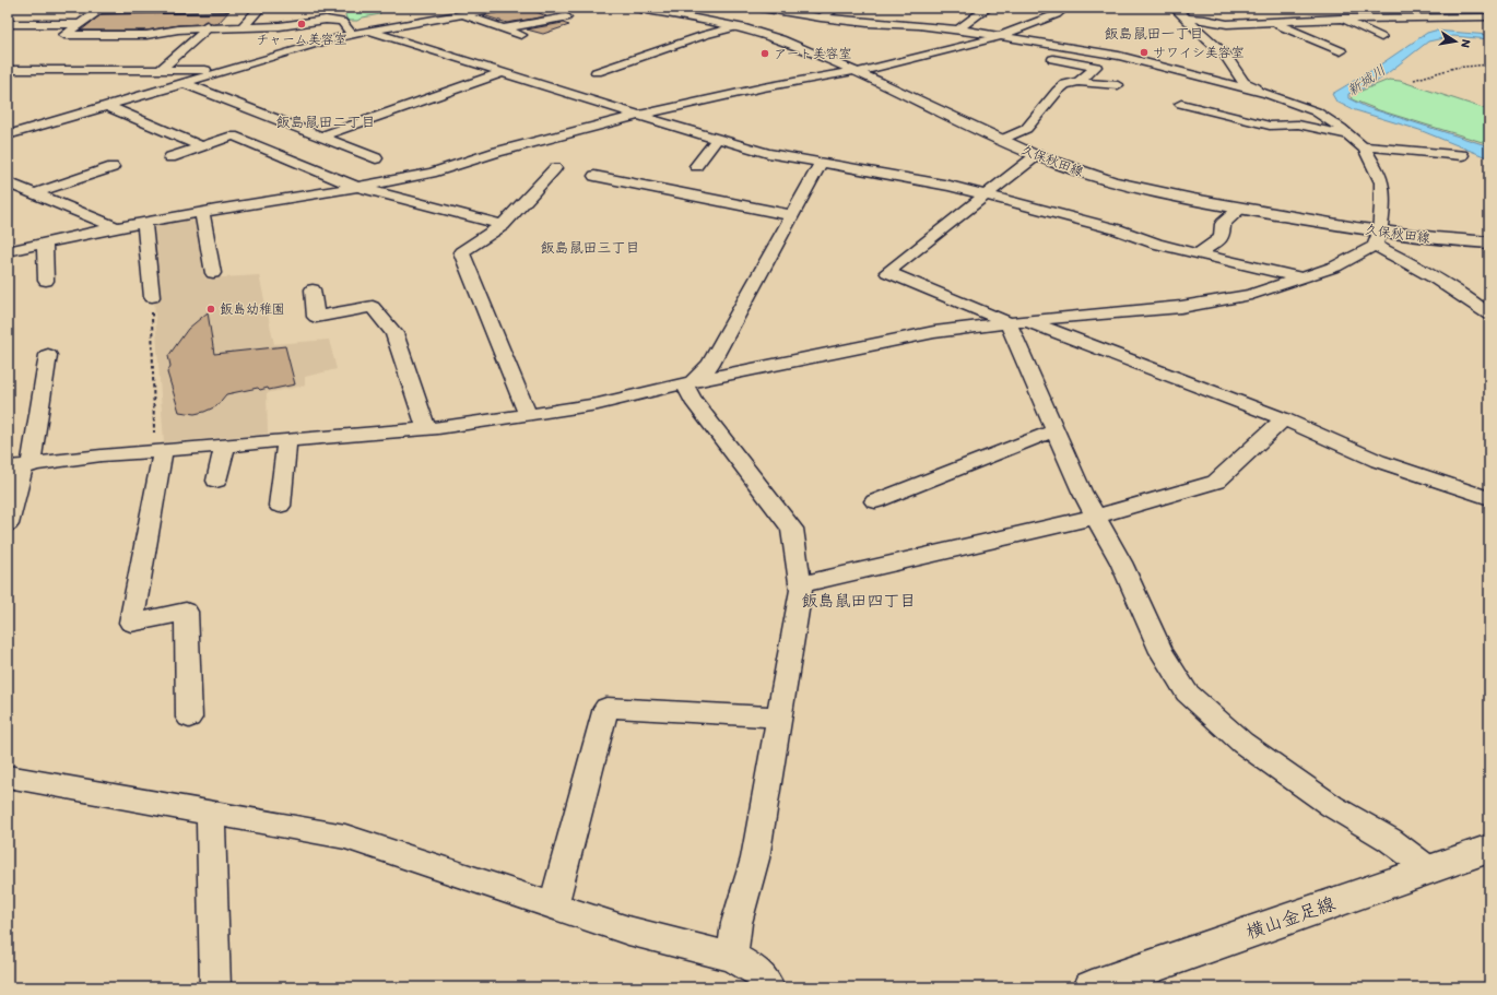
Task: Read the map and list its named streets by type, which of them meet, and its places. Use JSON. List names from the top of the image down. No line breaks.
{"streets":{"main road":["久保秋田線","横山金足線"]},"districts":["飯島鼠田一丁目","飯島鼠田二丁目","飯島鼠田三丁目","飯島鼠田四丁目"],"water":["新城川"],"places":["チャーム美容室","サワイシ美容室","アート美容室","飯島幼稚園"],"north":"right"}
